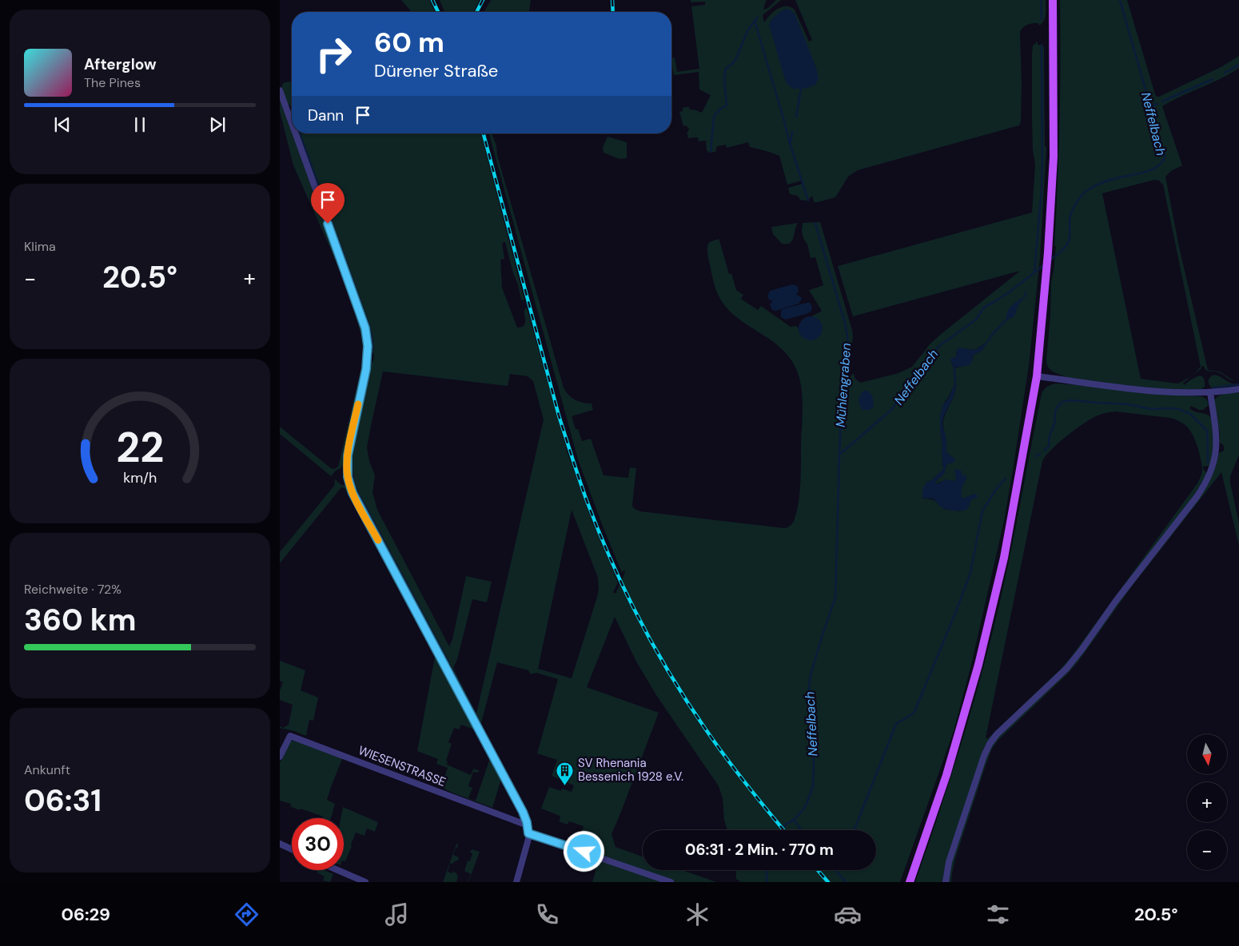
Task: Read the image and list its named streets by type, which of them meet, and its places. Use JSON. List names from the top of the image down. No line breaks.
{"streets":{"street":["WIESENSTRASSE"]},"water":["Neffelbach","Mühlengraben"],"places":{"building":["SV Rhenania Bessenich 1928 e.V."]},"north":"bottom","page":{"turn":["60 m","Dürener Straße"],"song":["Afterglow","The Pines"],"then":"Dann","tile":["Klima",["Reichweite · 72%","360 km"],["Ankunft","06:31"]],"heat":["−","20.5°","+"],"map_buttons":["+","−"],"limit":"30","trip":"06:31 · 2 Min. · 770 m","tabs":["06:29","20.5°"],"gauge":["22","km/h"]}}
